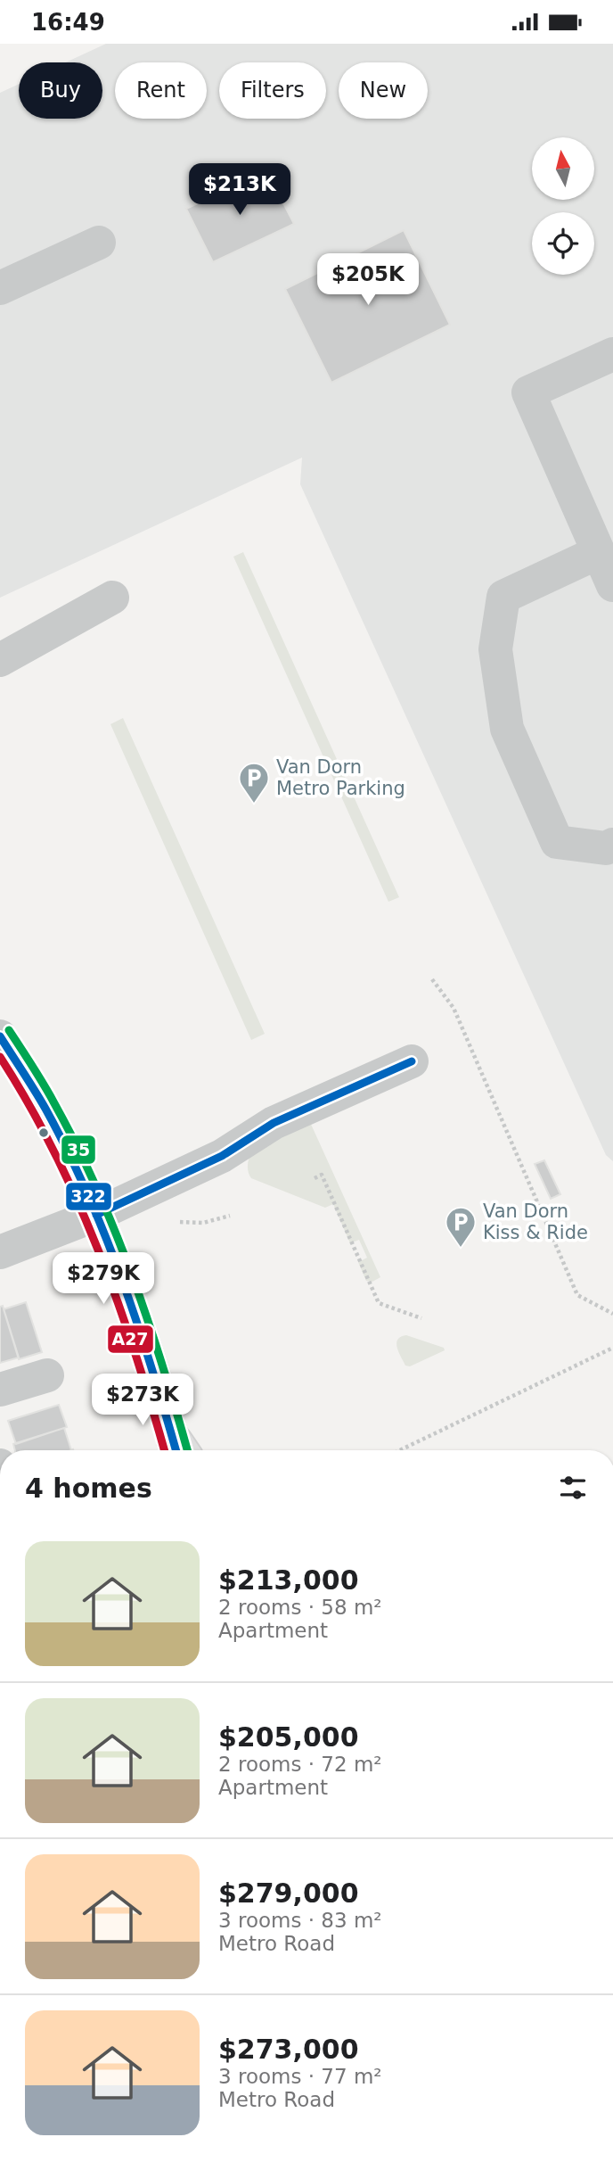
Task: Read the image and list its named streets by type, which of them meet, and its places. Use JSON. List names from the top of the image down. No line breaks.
{"places":{"parking":["Van Dorn Metro Parking","Van Dorn Kiss & Ride"]},"lines":["transit line 35","transit line 322","transit line A27"],"north":"top","page":{"status":"16:49","chip":["Buy","Rent","Filters","New"],"price":["$213K","$205K","$279K","$273K"],"heading":"4 homes","list":[{"name":"$213,000","note":"2 rooms · 58 m² · Apartment"},{"name":"$205,000","note":"2 rooms · 72 m² · Apartment"},{"name":"$279,000","note":"3 rooms · 83 m² · Metro Road"},{"name":"$273,000","note":"3 rooms · 77 m² · Metro Road"}]}}
